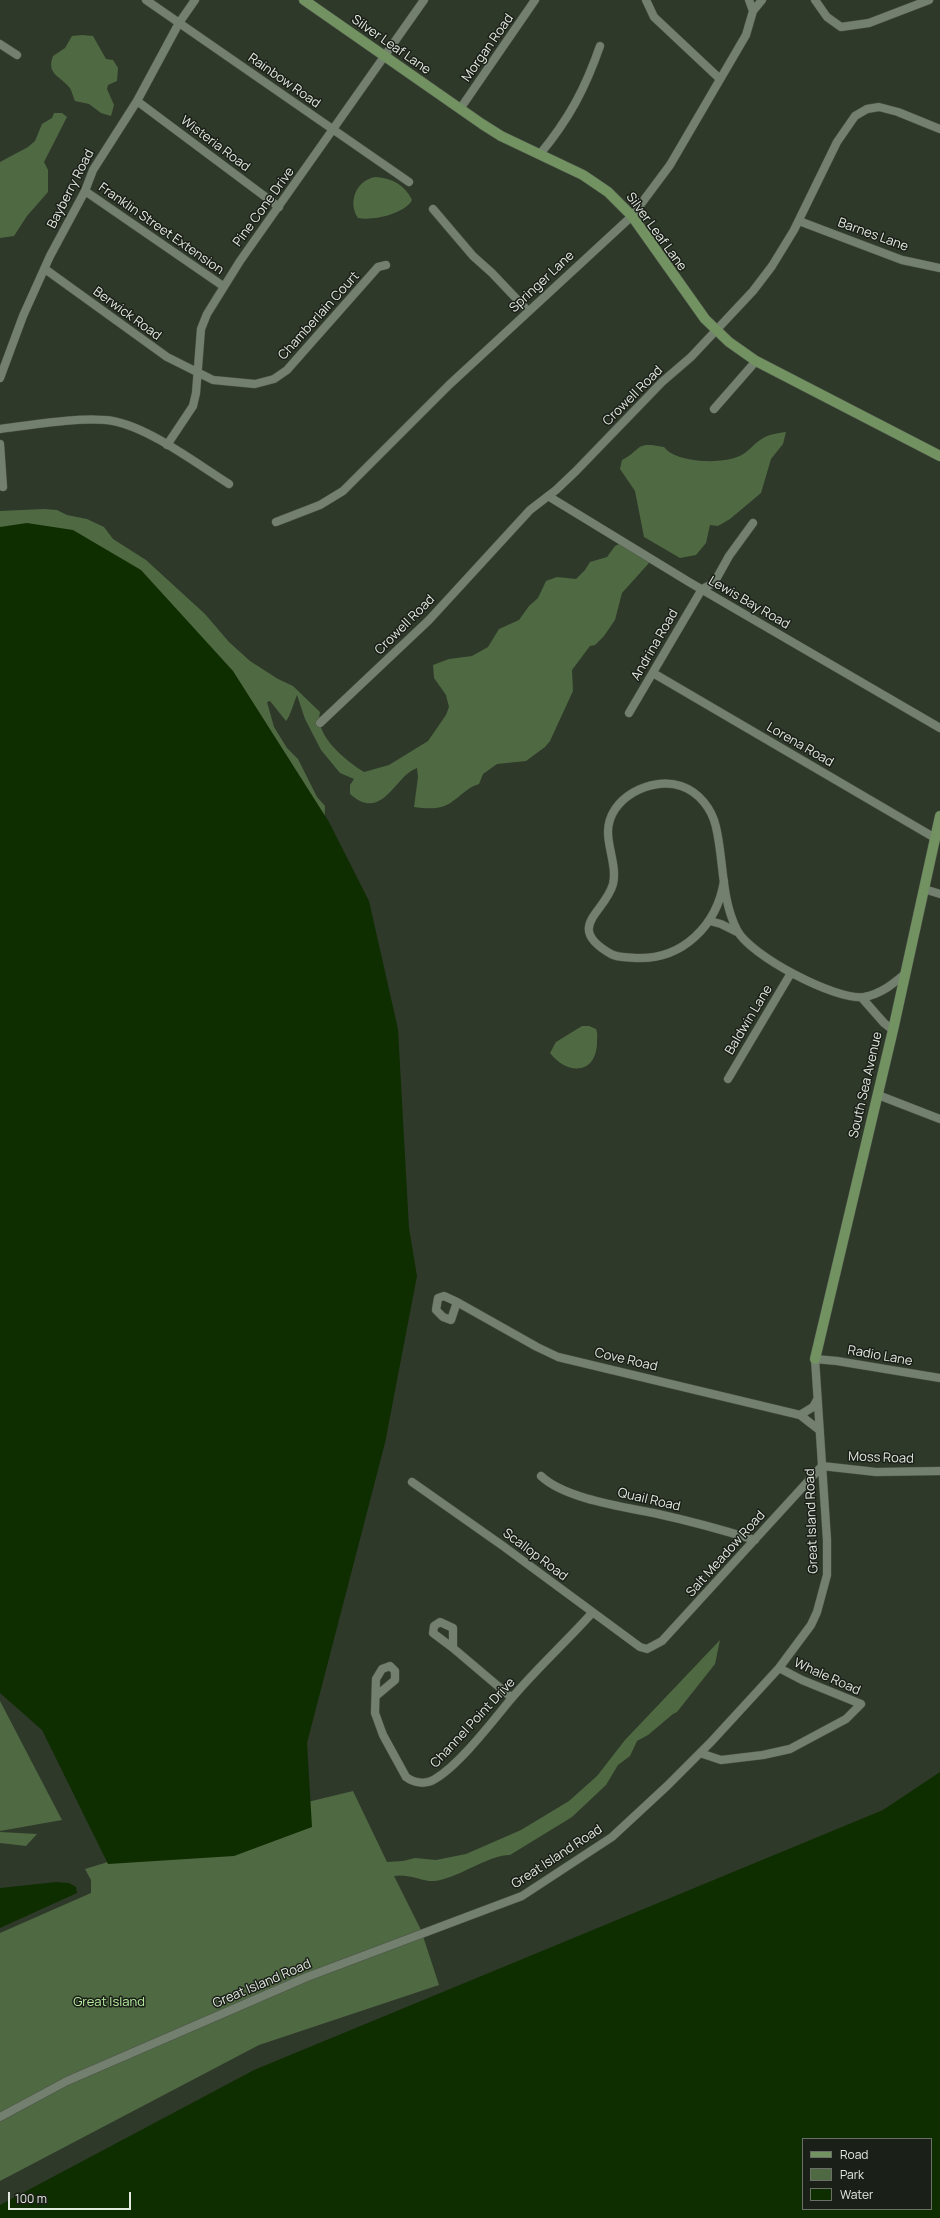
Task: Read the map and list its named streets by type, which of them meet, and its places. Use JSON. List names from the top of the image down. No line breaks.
{"streets":{"street":["Silver Leaf Lane","Morgan Road","Rainbow Road","Wisteria Road","Bayberry Road","Pine Cone Drive","Franklin Street Extension","Barnes Lane","Springer Lane","Berwick Road","Chamberlain Court","Crowell Road","Lewis Bay Road","Andrina Road","Lorena Road","Baldwin Lane","South Sea Avenue","Radio Lane","Cove Road","Moss Road","Quail Road","Great Island Road","Salt Meadow Road","Scallop Road","Whale Road","Channel Point Drive"]},"crossings":[["Silver Leaf Lane","Morgan Road"],["Silver Leaf Lane","Pine Cone Drive"],["Silver Leaf Lane","Springer Lane"],["Silver Leaf Lane","Crowell Road"],["Rainbow Road","Bayberry Road"],["Rainbow Road","Pine Cone Drive"],["Wisteria Road","Bayberry Road"],["Wisteria Road","Pine Cone Drive"],["Bayberry Road","Franklin Street Extension"],["Bayberry Road","Berwick Road"],["Pine Cone Drive","Franklin Street Extension"],["Pine Cone Drive","Berwick Road"],["Pine Cone Drive","Chamberlain Court"],["Barnes Lane","Crowell Road"],["Berwick Road","Chamberlain Court"],["Crowell Road","Lewis Bay Road"],["Lewis Bay Road","Andrina Road"],["Andrina Road","Lorena Road"],["Lorena Road","South Sea Avenue"],["South Sea Avenue","Radio Lane"],["South Sea Avenue","Great Island Road"],["Radio Lane","Great Island Road"],["Cove Road","Great Island Road"],["Moss Road","Great Island Road"],["Moss Road","Salt Meadow Road"],["Quail Road","Salt Meadow Road"],["Great Island Road","Salt Meadow Road"],["Great Island Road","Whale Road"],["Salt Meadow Road","Scallop Road"],["Scallop Road","Channel Point Drive"]],"parks":["Great Island"],"legend":["Road","Park","Water"],"scale_bar":"100 m"}
